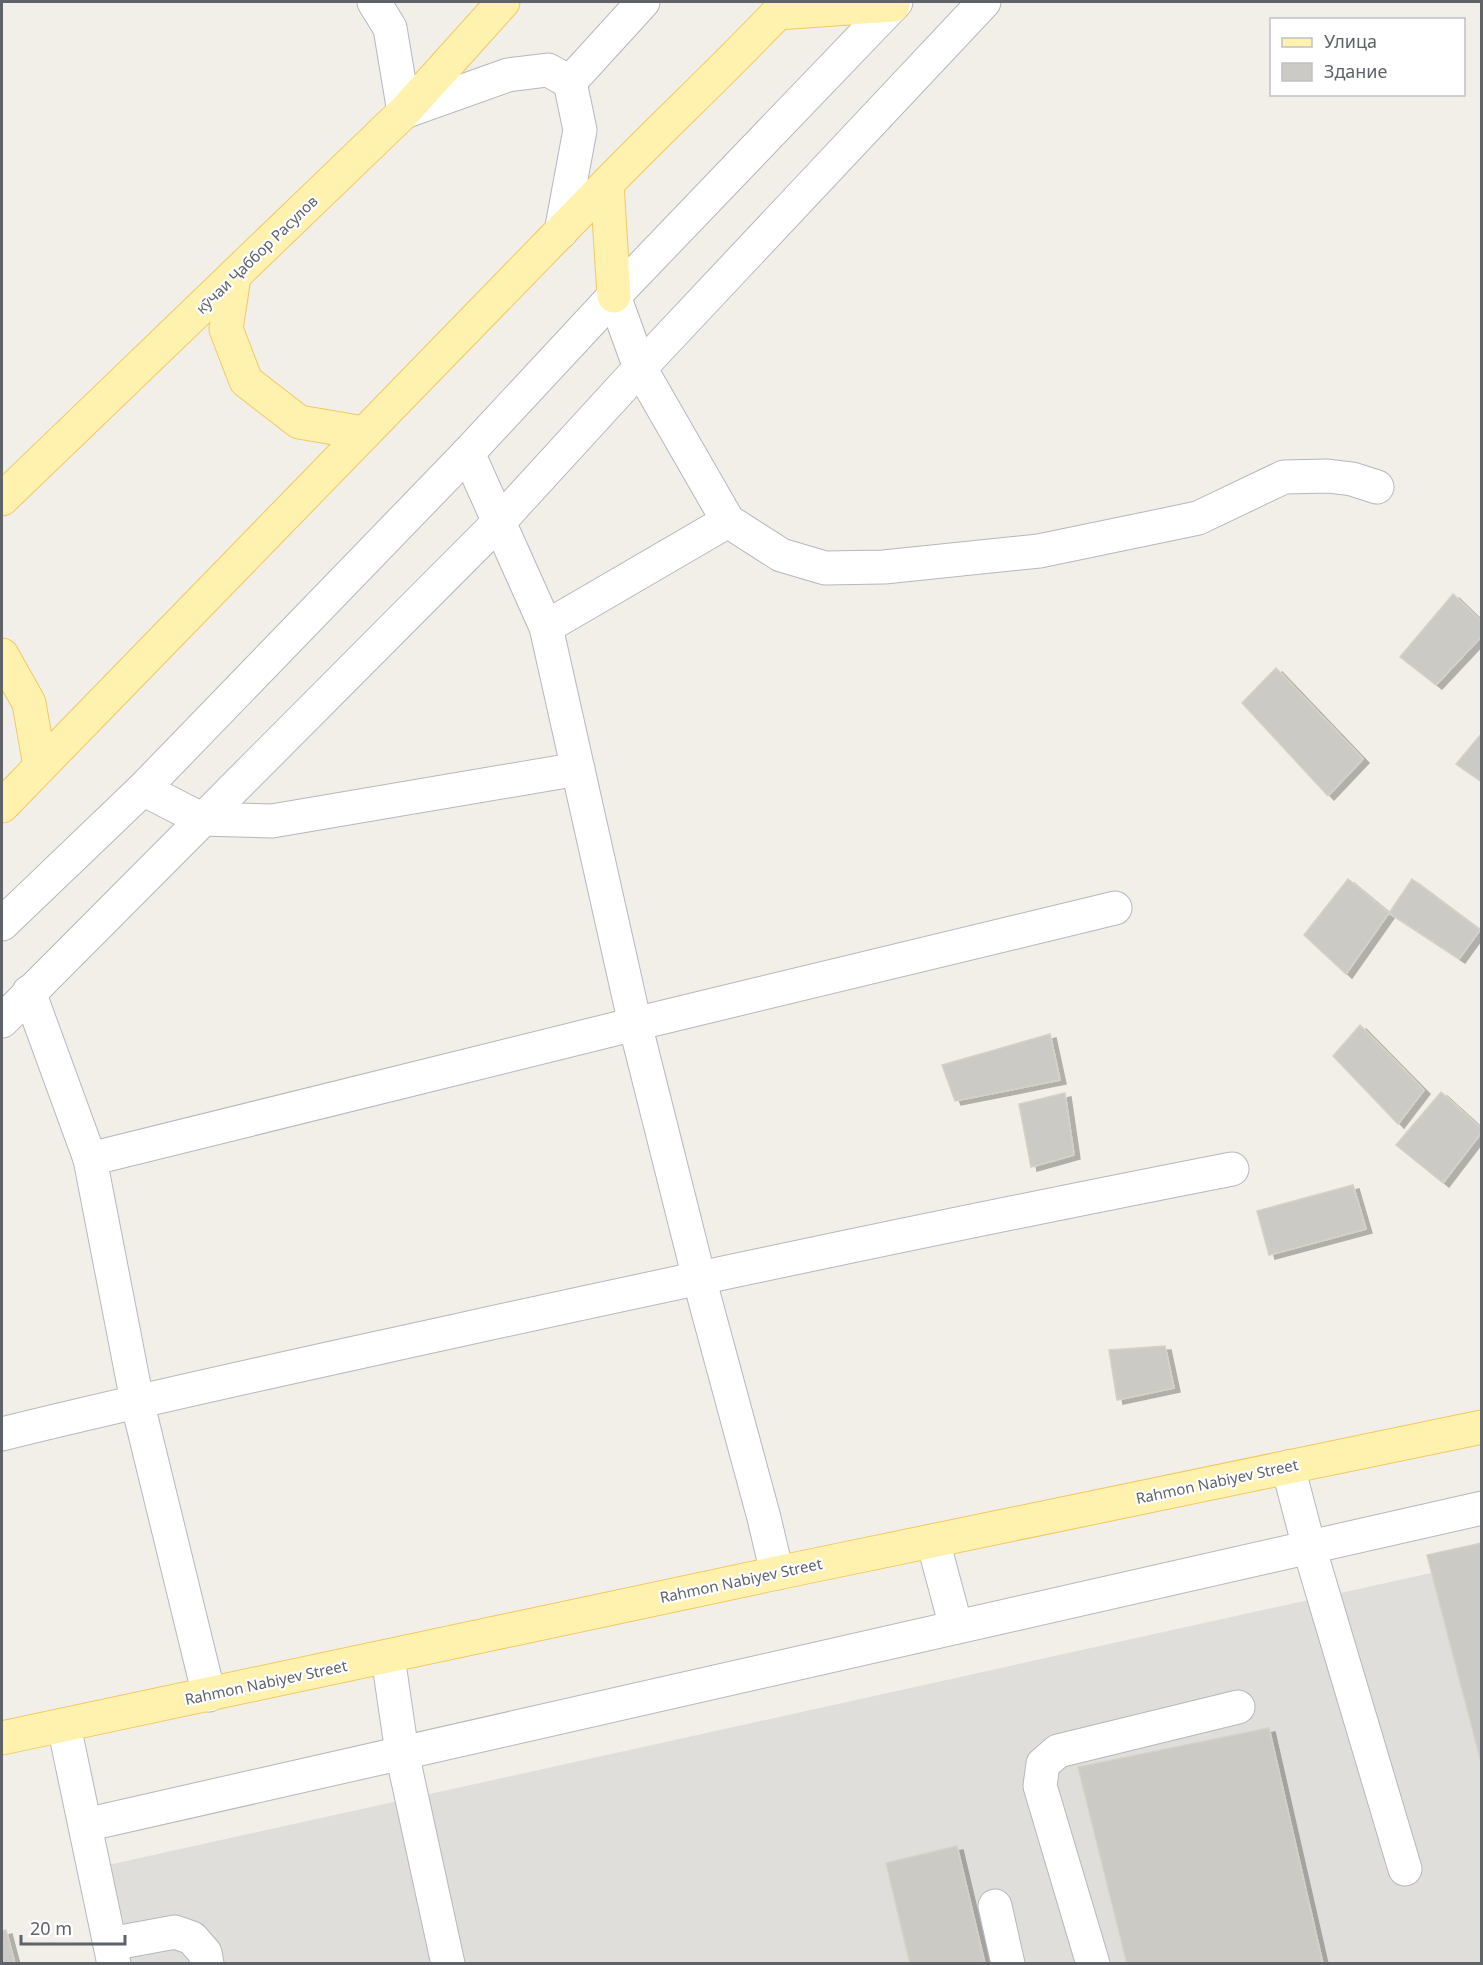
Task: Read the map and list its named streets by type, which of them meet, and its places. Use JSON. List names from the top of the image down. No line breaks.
{"streets":{"main road":["кӯчаи Ҷаббор Расулов","Rahmon Nabiyev Street"]},"legend":["Улица","Здание"],"scale_bar":"20 m"}
